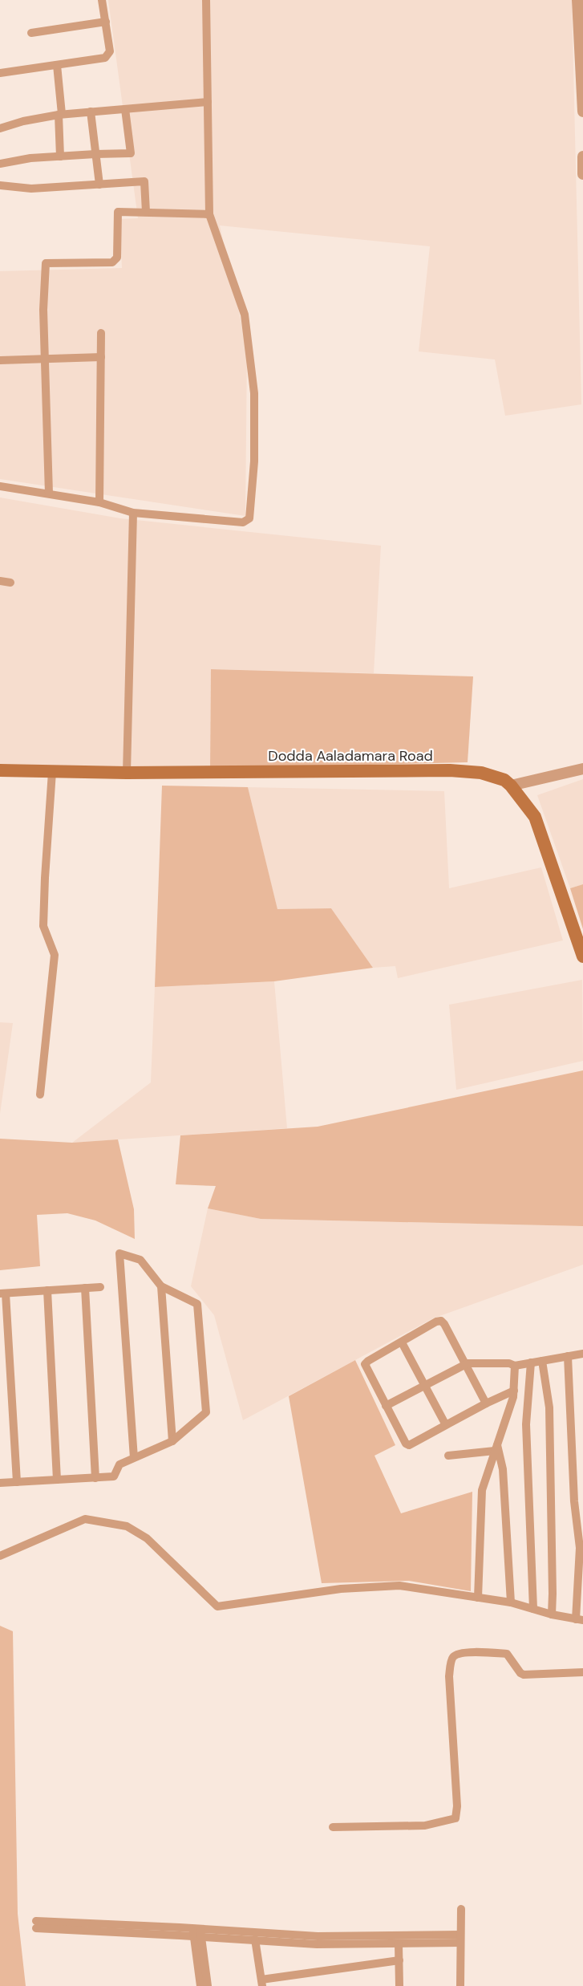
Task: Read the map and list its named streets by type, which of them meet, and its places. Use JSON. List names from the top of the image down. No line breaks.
{"streets":{"main road":["Dodda Aaladamara Road"]}}
